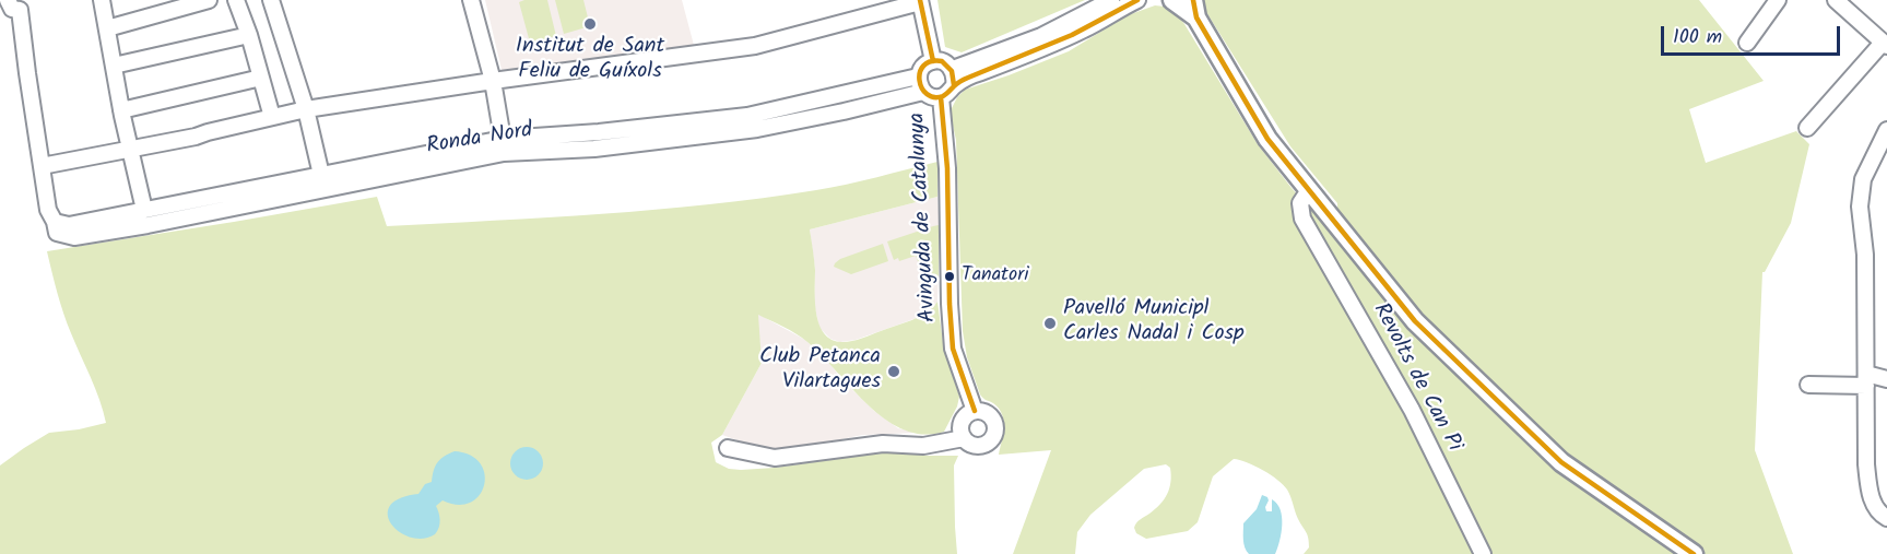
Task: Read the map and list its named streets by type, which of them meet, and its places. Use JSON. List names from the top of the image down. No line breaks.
{"streets":{"street":["Ronda Nord","Avinguda de Catalunya","Revolts de Can Pi"]},"crossings":[["Ronda Nord","Avinguda de Catalunya"]],"places":["Institut de Sant Feliu de Guíxols","Tanatori","Pavelló Municipl Carles Nadal i Cosp","Club Petanca Vilartagues"],"scale_bar":"100 m"}
